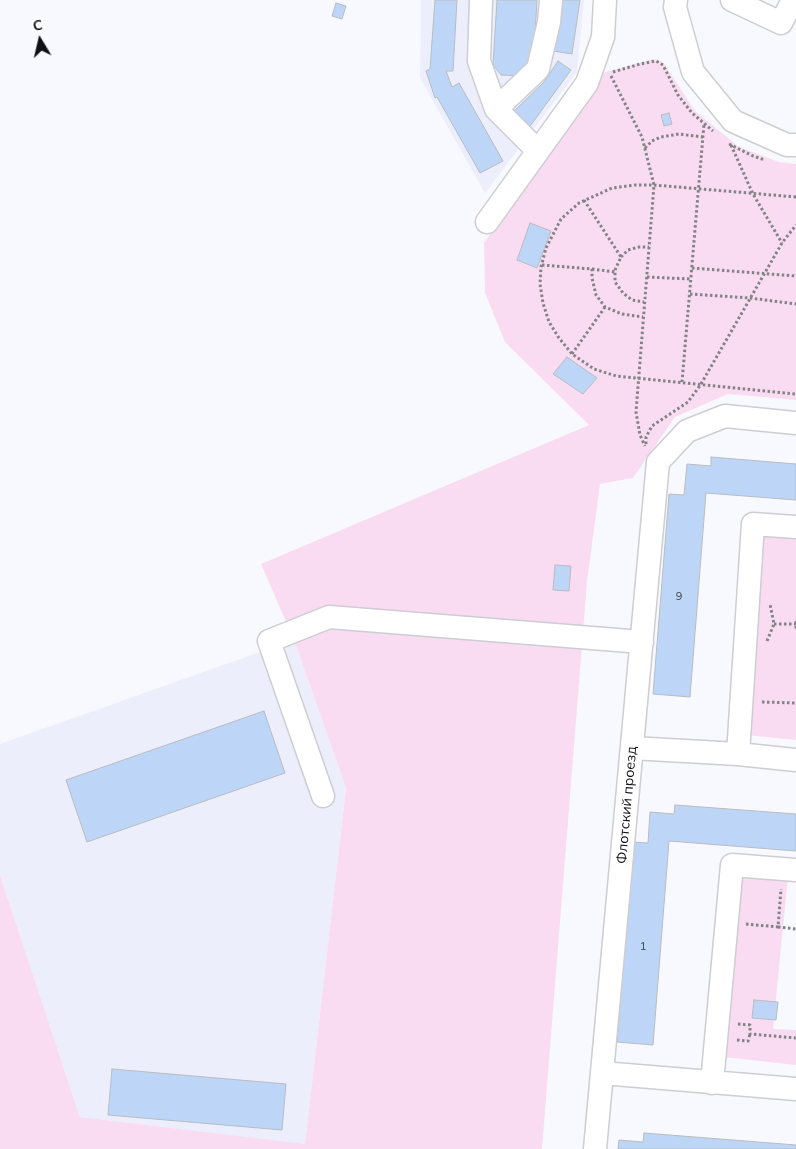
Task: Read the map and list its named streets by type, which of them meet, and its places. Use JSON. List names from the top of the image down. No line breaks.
{"streets":{"street":["Флотский проезд"]},"house_numbers":["9","1"],"north":"top"}
